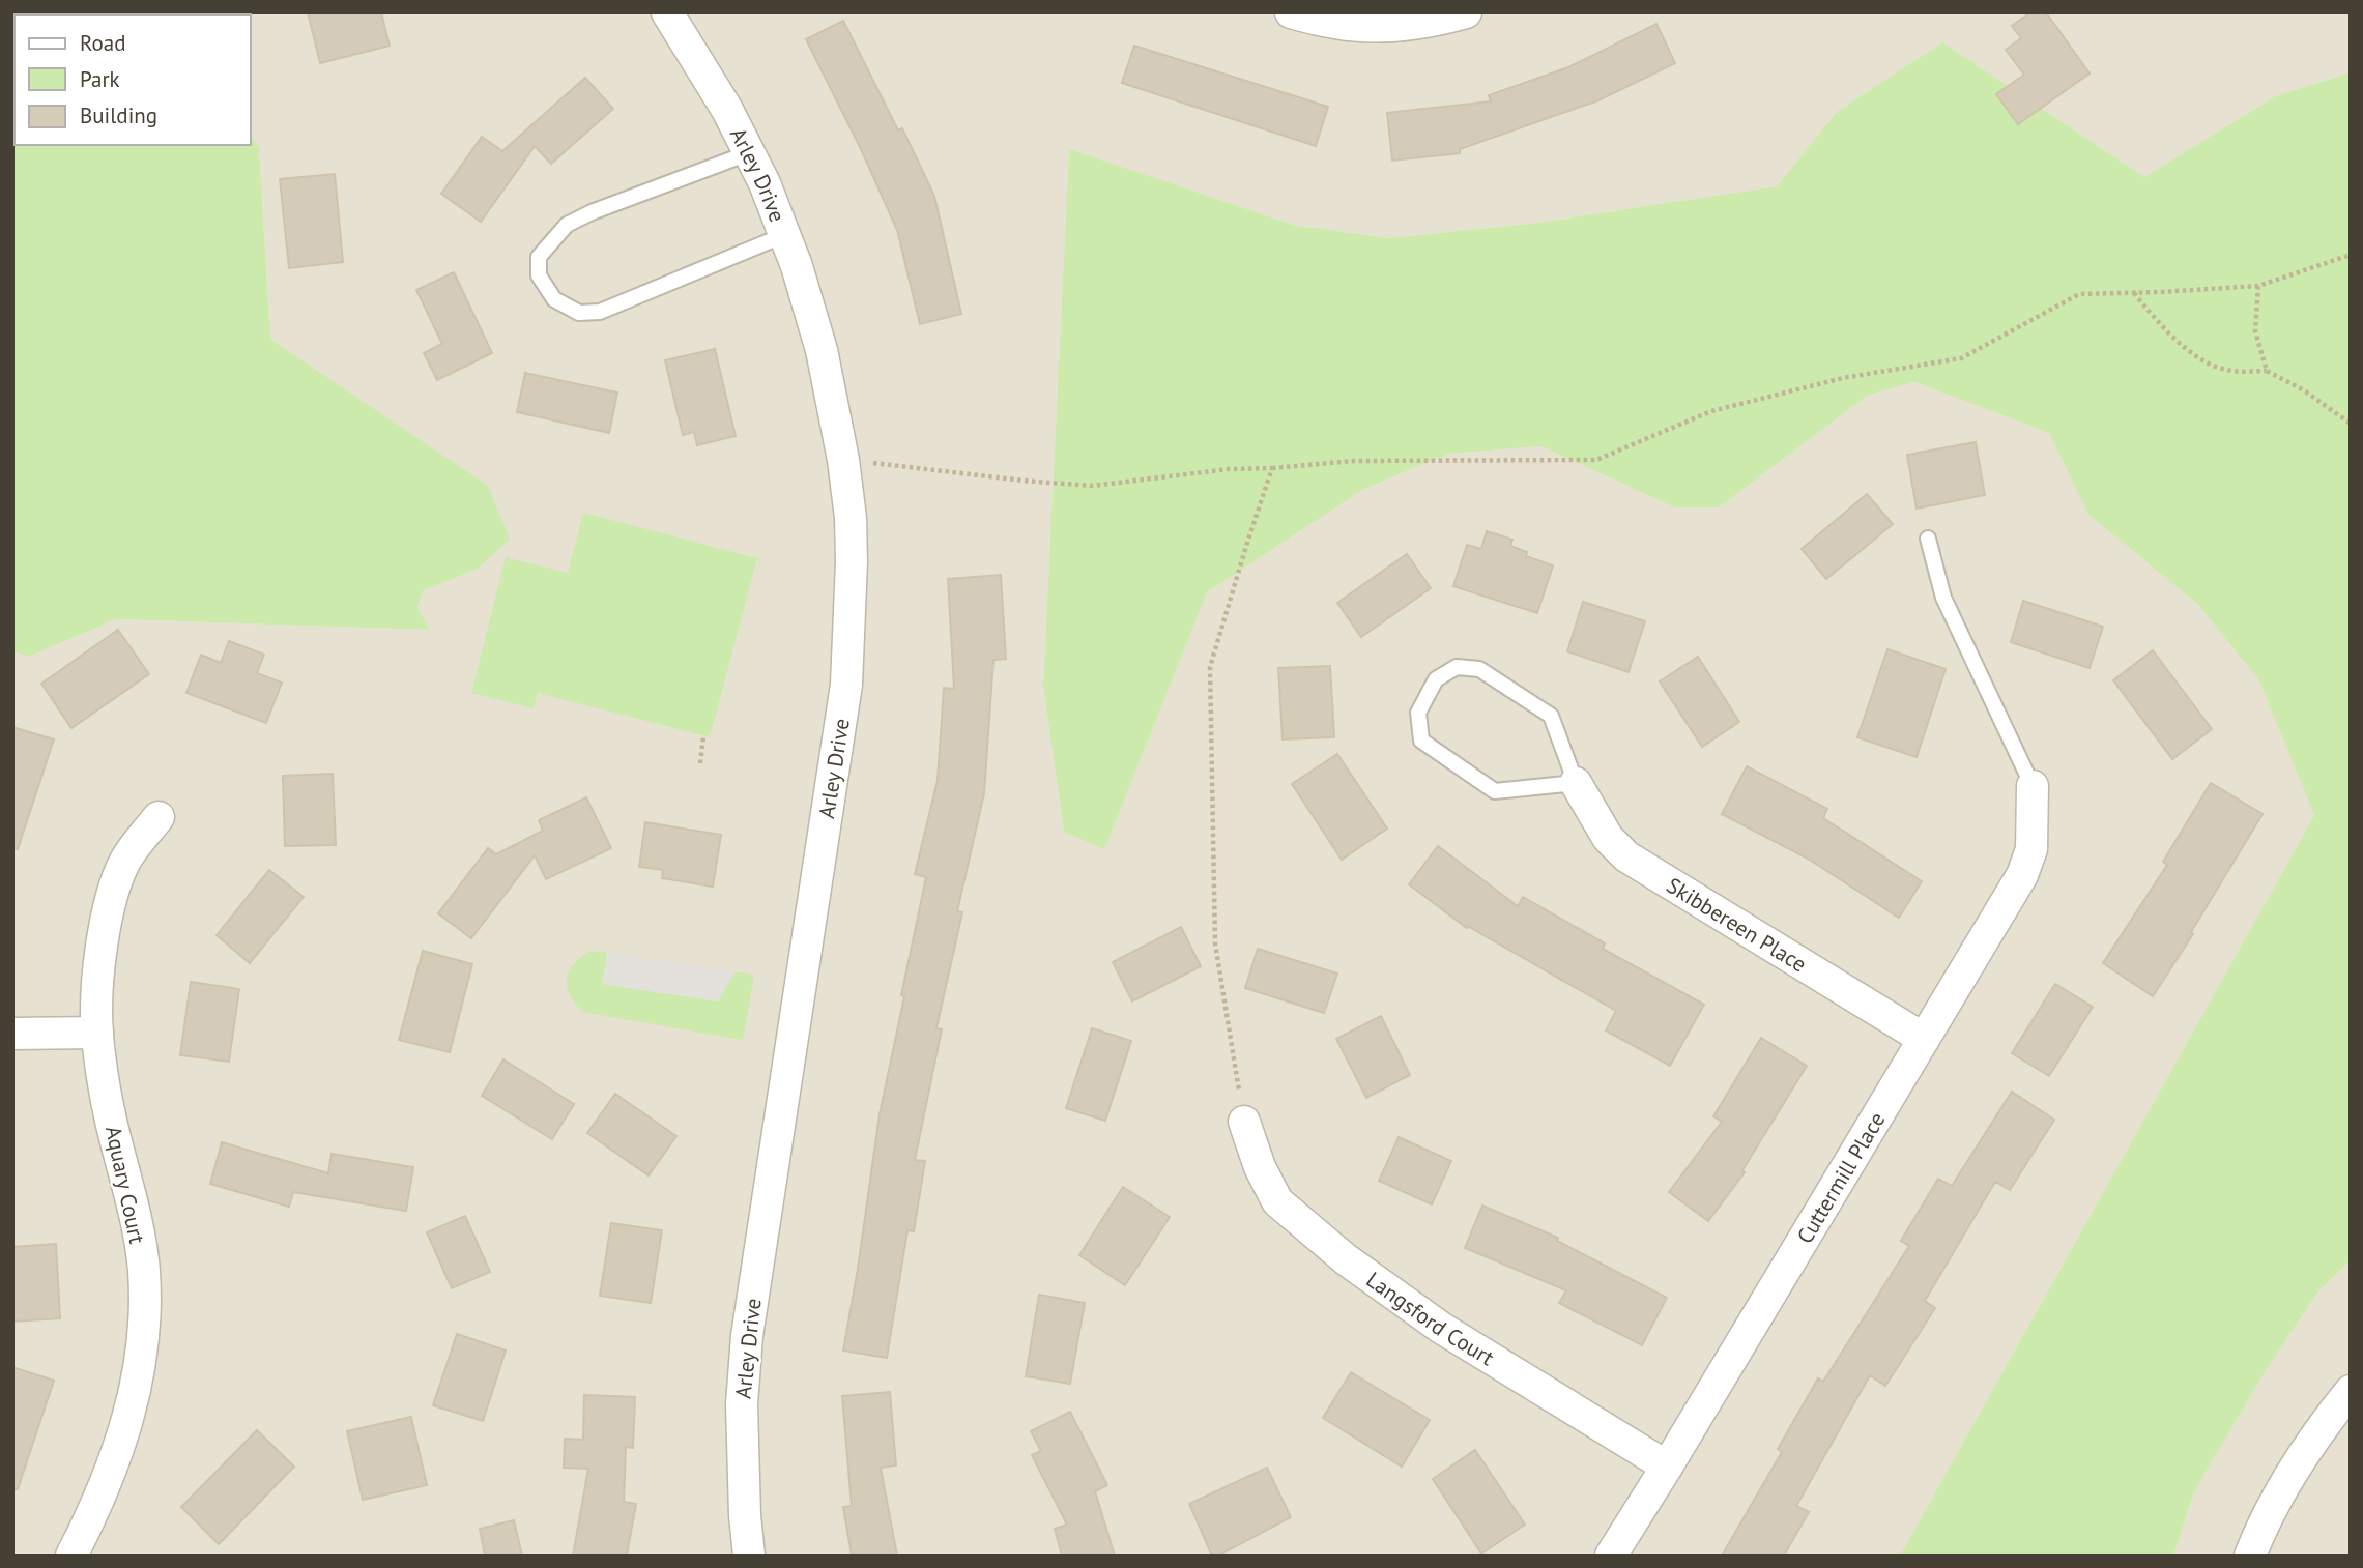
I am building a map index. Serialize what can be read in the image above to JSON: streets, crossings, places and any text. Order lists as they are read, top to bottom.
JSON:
{
  "streets": {
    "street": [
      "Arley Drive",
      "Skibbereen Place",
      "Cuttermill Place",
      "Aquary Court",
      "Langsford Court"
    ]
  },
  "crossings": [
    ["Skibbereen Place", "Cuttermill Place"],
    ["Cuttermill Place", "Langsford Court"]
  ],
  "legend": ["Road", "Park", "Building"]
}
